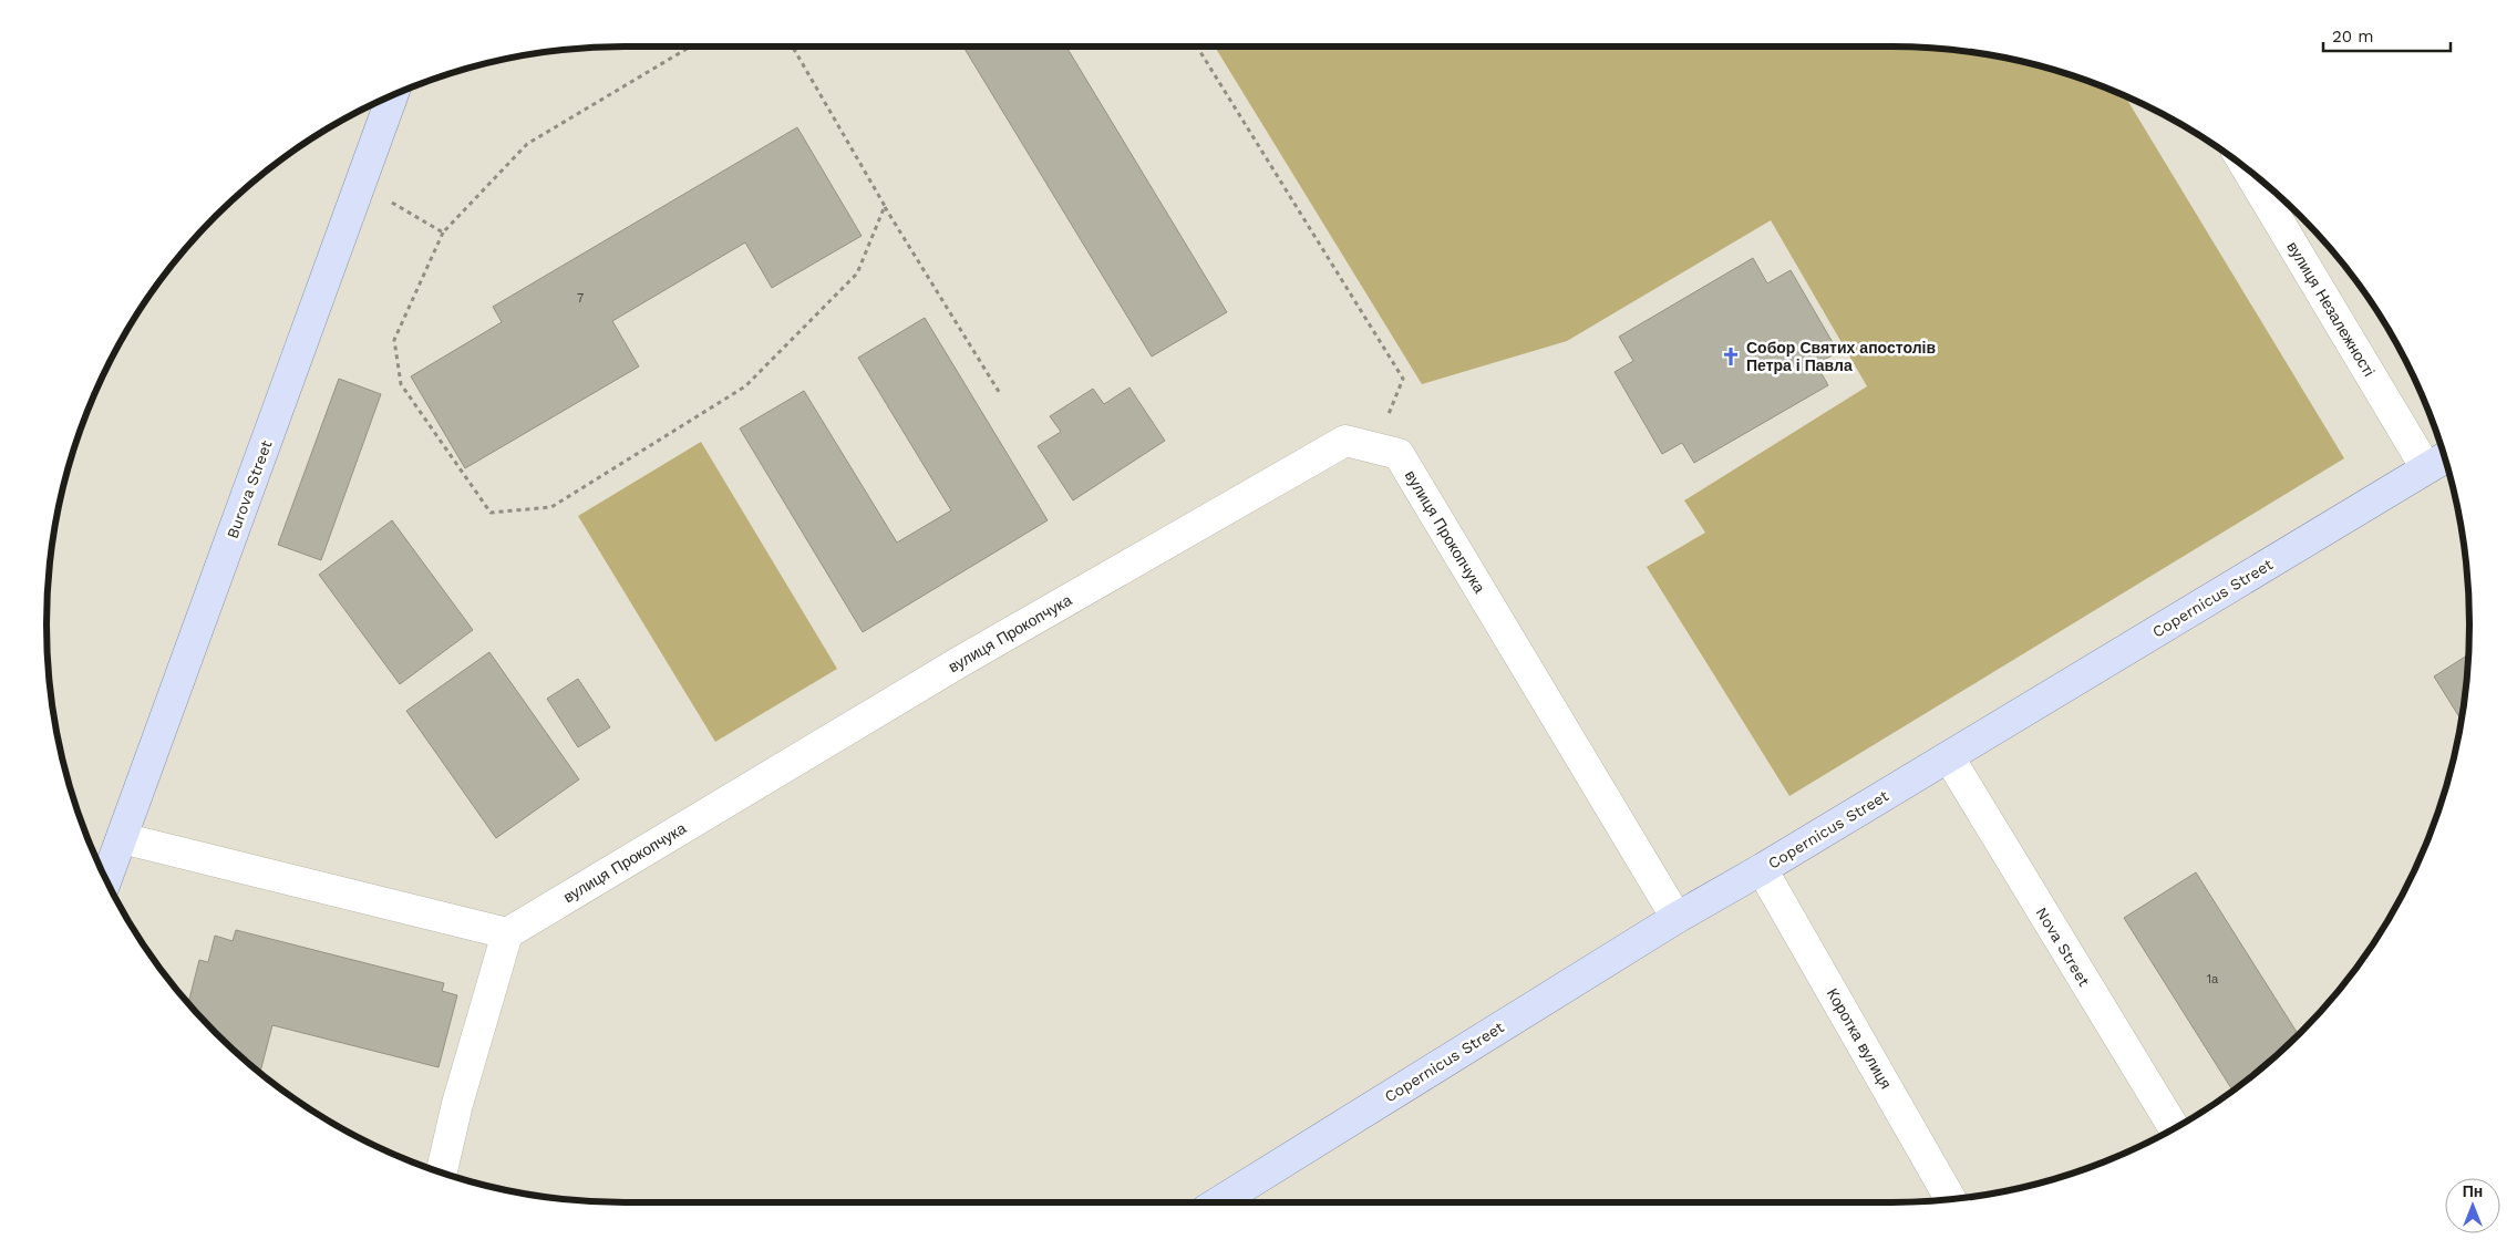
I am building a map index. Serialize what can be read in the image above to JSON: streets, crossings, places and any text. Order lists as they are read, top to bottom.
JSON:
{
  "streets": {
    "main road": ["Burova Street", "Copernicus Street"],
    "street": [
      "вулиця Незалежності",
      "вулиця Прокопчука",
      "Nova Street",
      "Коротка вулиця"
    ]
  },
  "crossings": [
    ["вулиця Незалежності", "Copernicus Street"],
    ["вулиця Прокопчука", "Copernicus Street"],
    ["Copernicus Street", "Nova Street"],
    ["Copernicus Street", "Коротка вулиця"]
  ],
  "places": {
    "church": ["Собор Святих апостолів Петра і Павла"]
  },
  "house_numbers": ["7", "1а"],
  "scale_bar": "20 m",
  "north": "top"
}
